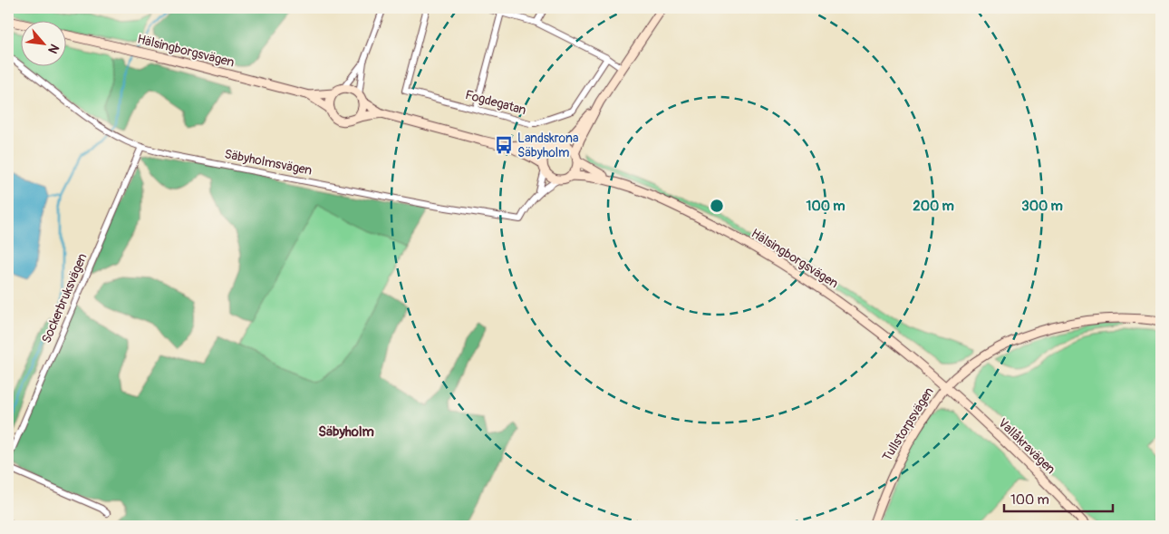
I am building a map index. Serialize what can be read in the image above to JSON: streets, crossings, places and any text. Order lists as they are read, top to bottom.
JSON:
{
  "streets": {
    "main road": ["Hälsingborgsvägen", "Tullstorpsvägen", "Vallåkravägen"],
    "street": ["Fogdegatan", "Säbyholmsvägen", "Sockerbruksvägen"]
  },
  "crossings": [
    ["Hälsingborgsvägen", "Säbyholmsvägen"],
    ["Hälsingborgsvägen", "Tullstorpsvägen"],
    ["Hälsingborgsvägen", "Vallåkravägen"],
    ["Säbyholmsvägen", "Sockerbruksvägen"],
    ["Tullstorpsvägen", "Vallåkravägen"]
  ],
  "districts": ["Säbyholm"],
  "places": {
    "bus stop": ["Landskrona Säbyholm"]
  },
  "scale_bar": "100 m",
  "north": "bottom right",
  "rings": ["100 m", "200 m", "300 m"]
}
